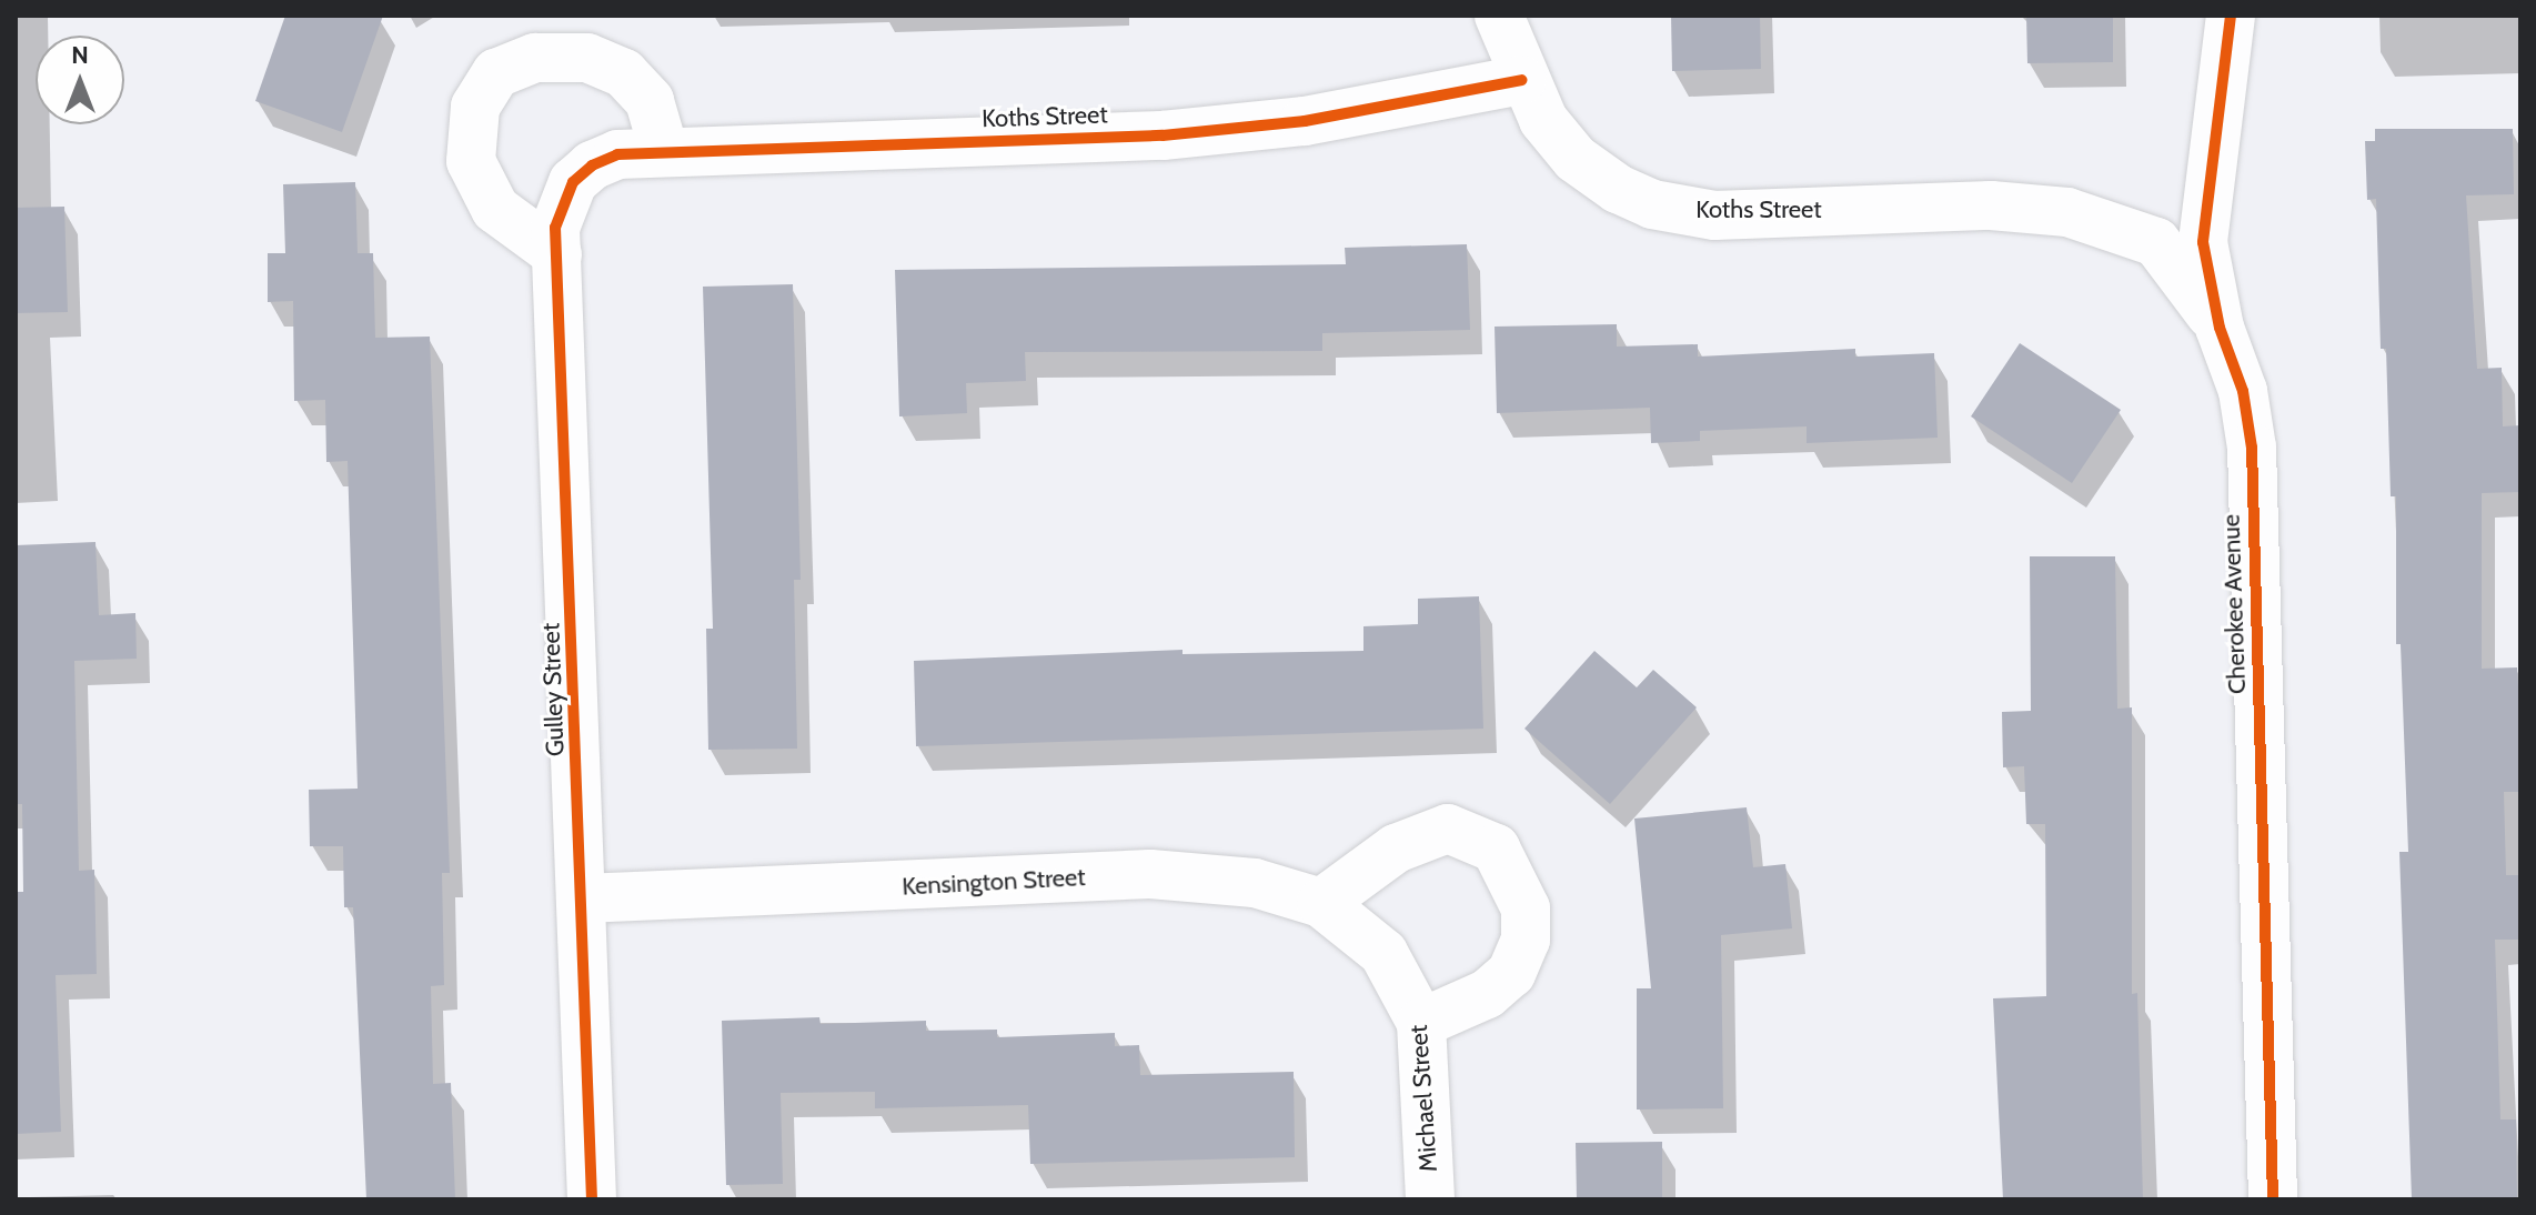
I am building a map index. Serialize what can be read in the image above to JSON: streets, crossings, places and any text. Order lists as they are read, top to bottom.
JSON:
{
  "streets": {
    "street": [
      "Koths Street",
      "Cherokee Avenue",
      "Gulley Street",
      "Kensington Street",
      "Michael Street"
    ]
  },
  "crossings": [
    ["Koths Street", "Cherokee Avenue"],
    ["Koths Street", "Gulley Street"],
    ["Gulley Street", "Kensington Street"],
    ["Kensington Street", "Michael Street"]
  ],
  "north": "top"
}
